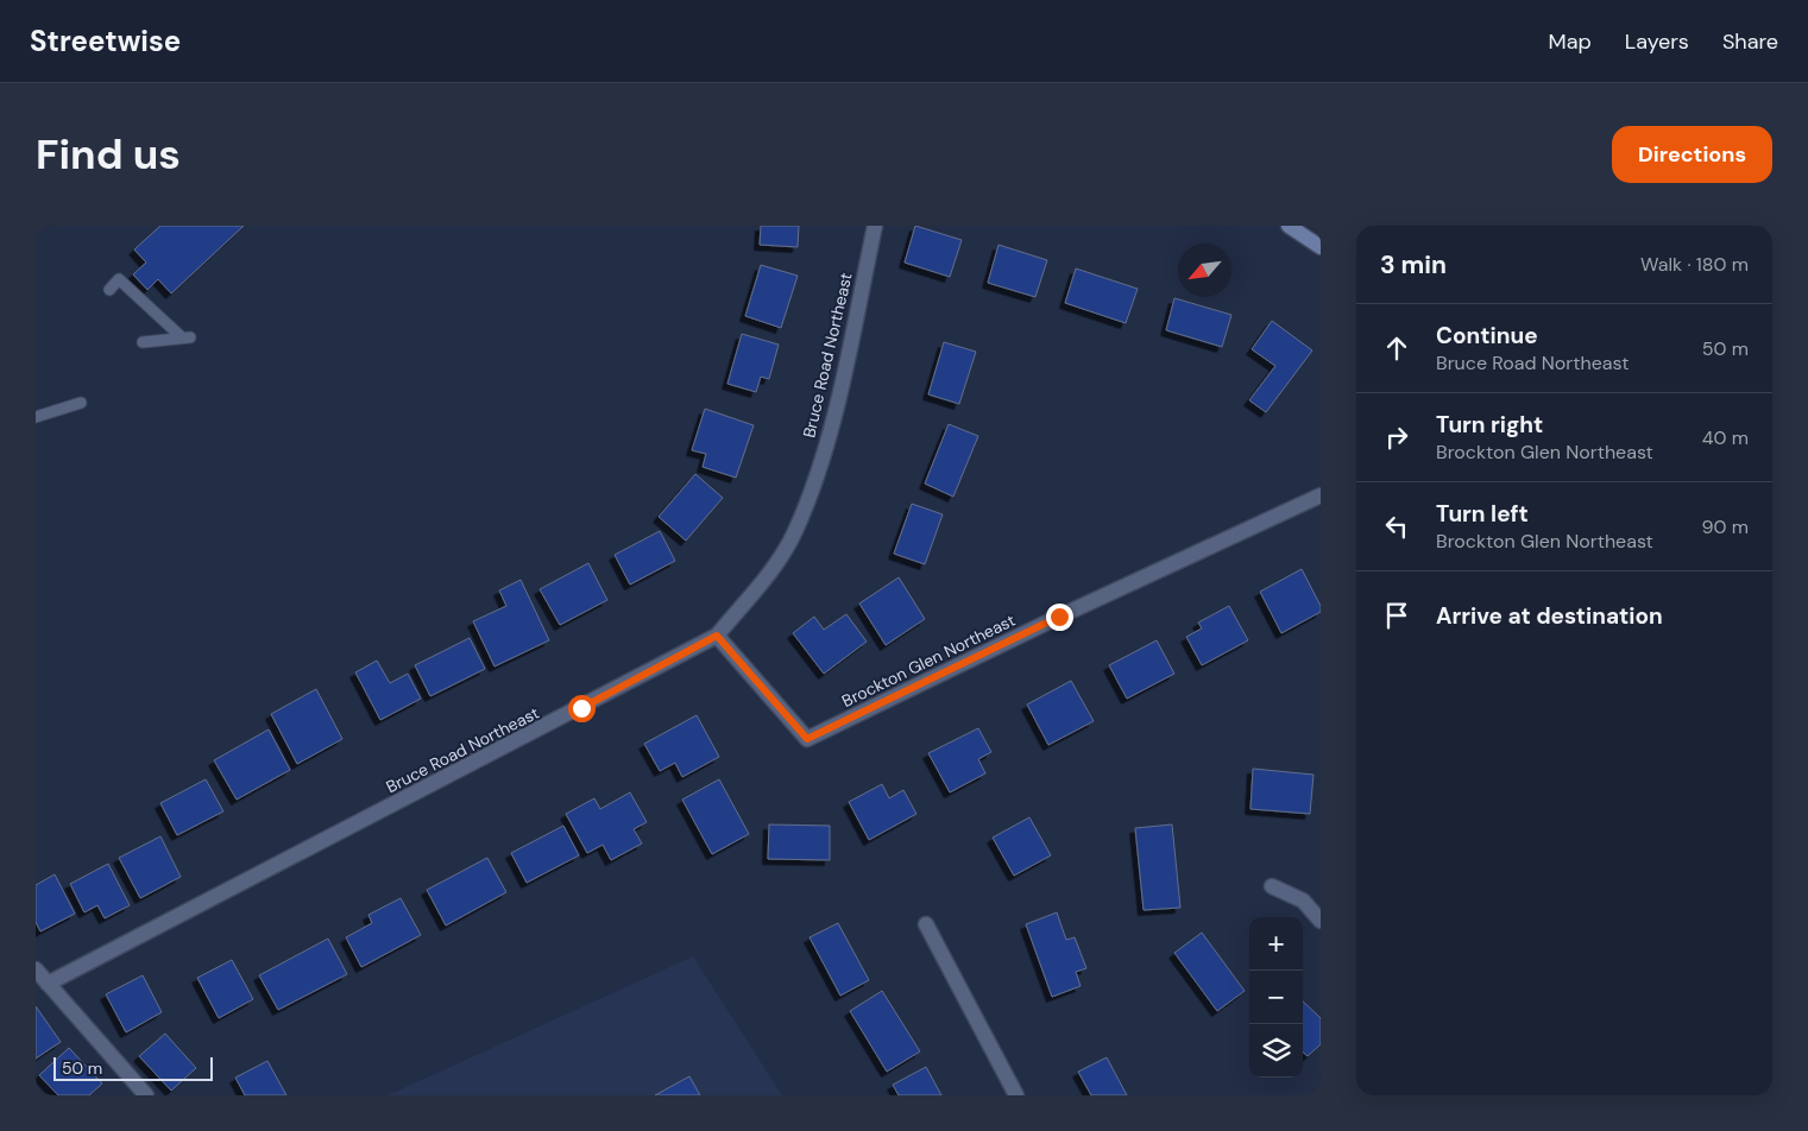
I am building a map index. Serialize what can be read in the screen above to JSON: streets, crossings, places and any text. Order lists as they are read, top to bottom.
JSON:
{
  "streets": {
    "street": ["Bruce Road Northeast", "Brockton Glen Northeast"]
  },
  "crossings": [
    ["Bruce Road Northeast", "Brockton Glen Northeast"]
  ],
  "scale_bar": "50 m",
  "north": "bottom left",
  "page": {
    "header": "Streetwise",
    "nav": ["Map", "Layers", "Share"],
    "buttons": "Directions",
    "title": "Find us",
    "heading": ["3 min", "Walk · 180 m"],
    "list": [
      ["Continue", "Bruce Road Northeast", "50 m"],
      ["Turn right", "Brockton Glen Northeast", "40 m"],
      ["Turn left", "Brockton Glen Northeast", "90 m"],
      "Arrive at destination"
    ],
    "map_buttons": ["+", "−"],
    "scale": "50 m"
  }
}
